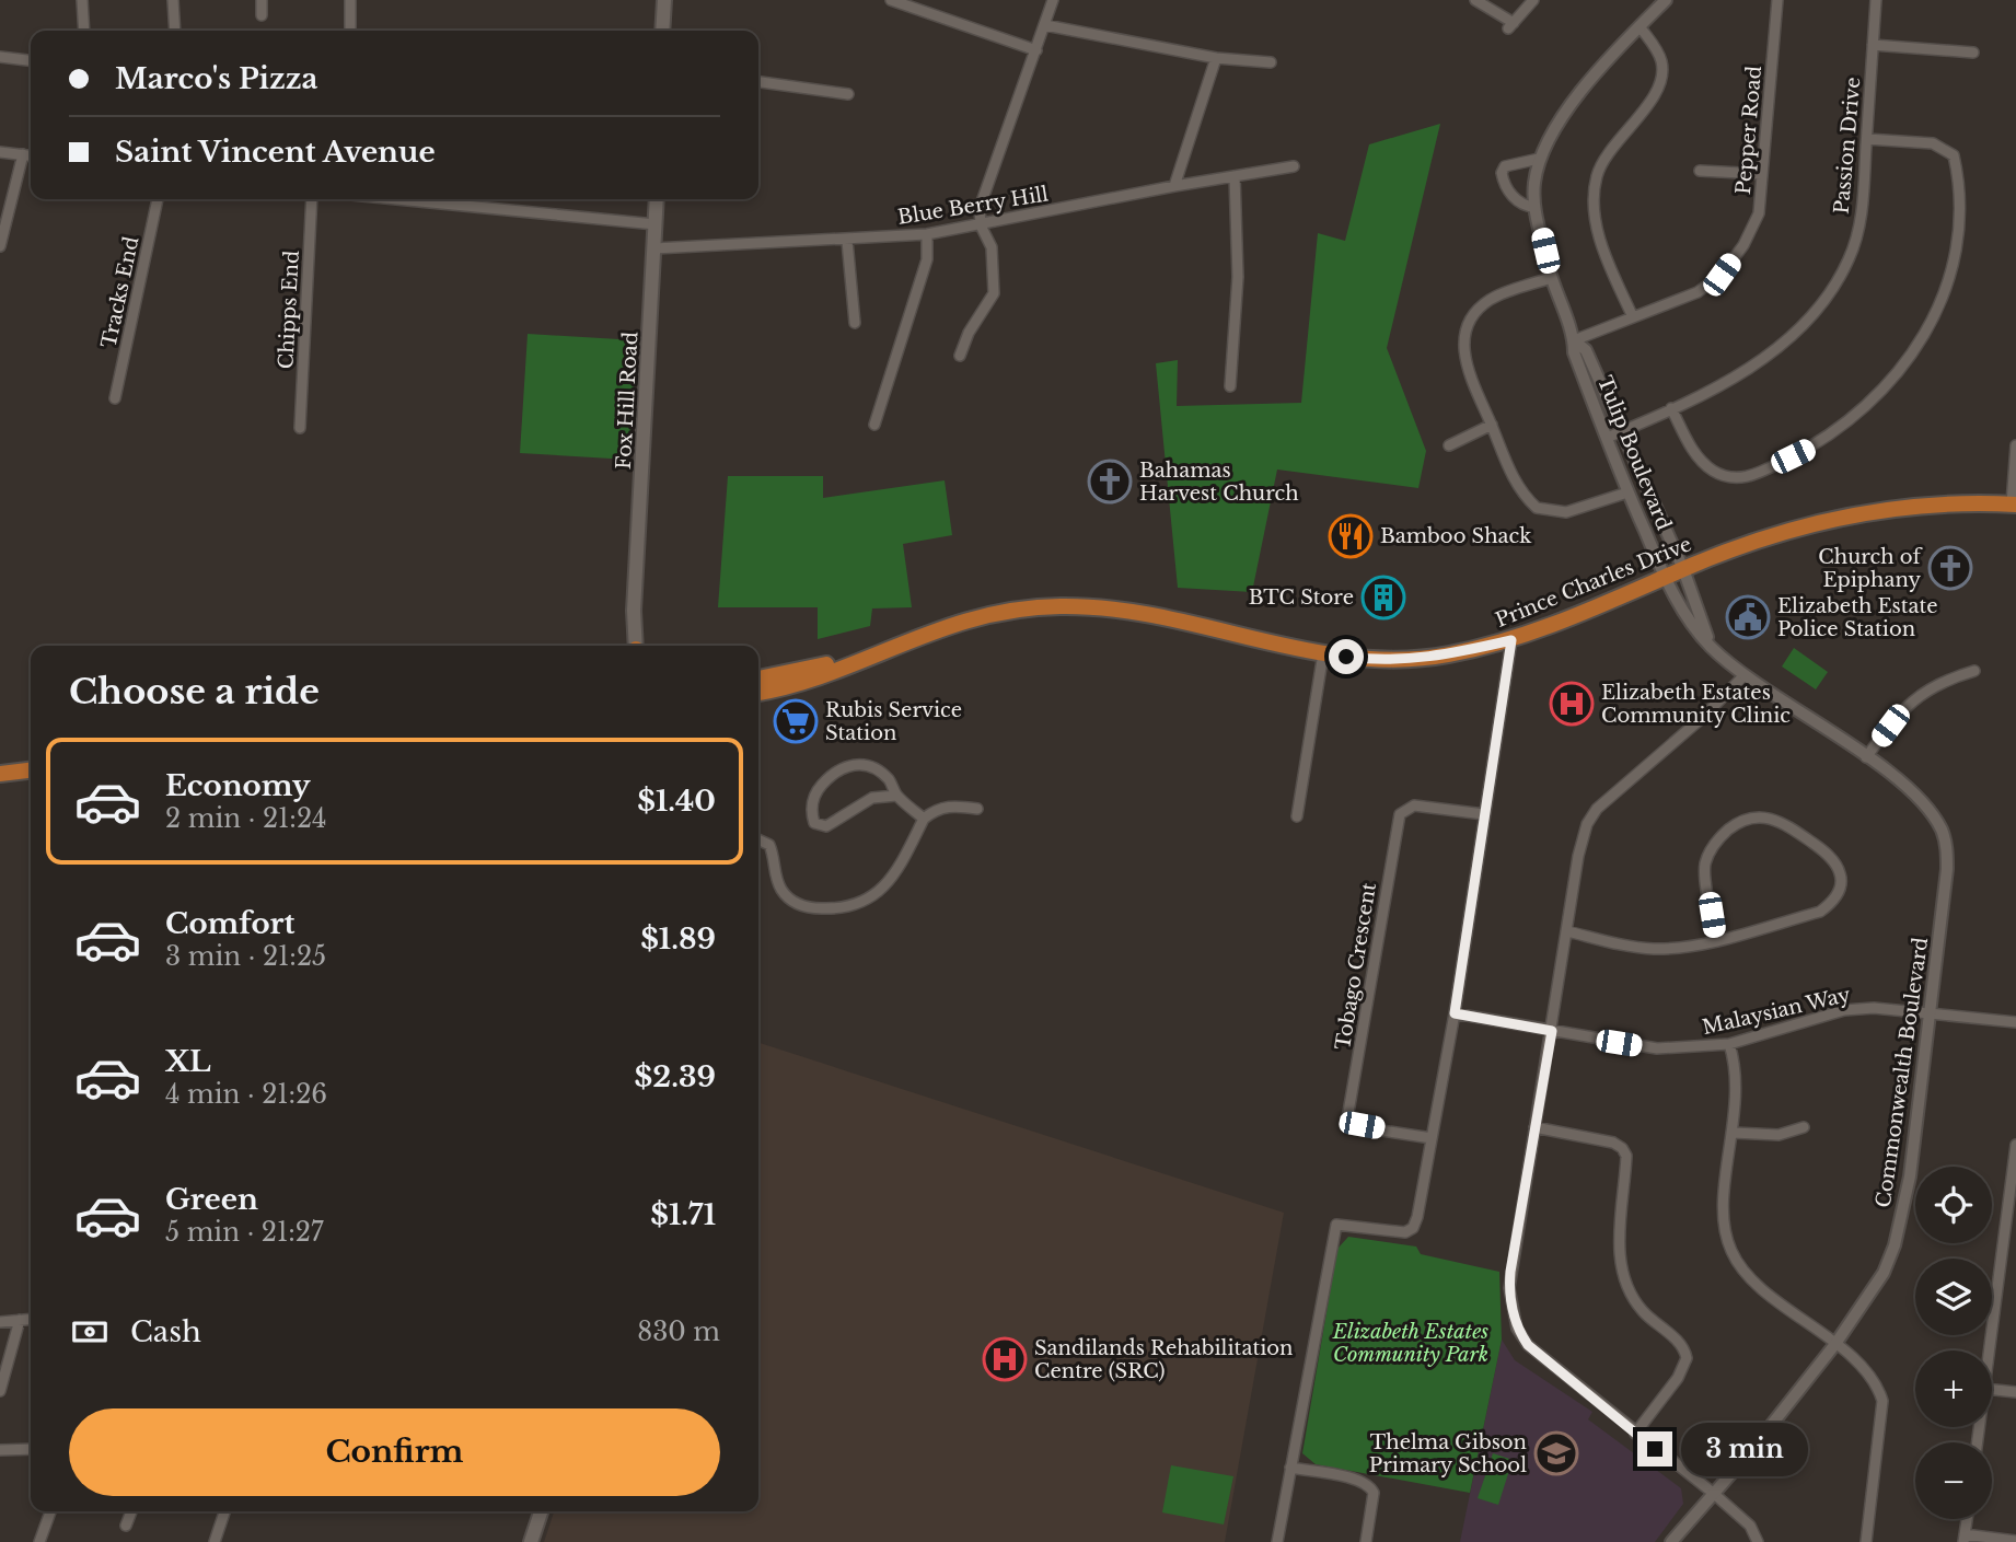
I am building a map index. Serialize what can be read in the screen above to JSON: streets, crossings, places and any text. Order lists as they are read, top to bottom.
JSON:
{
  "streets": {
    "highway": ["Prince Charles Drive"],
    "main road": ["Fox Hill Road"],
    "street": [
      "Pepper Road",
      "Passion Drive",
      "Blue Berry Hill",
      "Tracks End",
      "Chipps End",
      "Tulip Boulevard",
      "Tobago Crescent",
      "Malaysian Way",
      "Commonwealth Boulevard"
    ]
  },
  "crossings": [
    ["Pepper Road", "Tulip Boulevard"],
    ["Passion Drive", "Tulip Boulevard"],
    ["Blue Berry Hill", "Fox Hill Road"],
    ["Tulip Boulevard", "Prince Charles Drive"],
    ["Tulip Boulevard", "Commonwealth Boulevard"],
    ["Prince Charles Drive", "Commonwealth Boulevard"],
    ["Malaysian Way", "Commonwealth Boulevard"]
  ],
  "parks": ["Elizabeth Estates Community Park"],
  "places": {
    "church": ["Bahamas Harvest Church", "Church of Epiphany"],
    "restaurant": ["Bamboo Shack"],
    "building": ["BTC Store"],
    "public building": ["Elizabeth Estate Police Station"],
    "hospital": ["Elizabeth Estates Community Clinic", "Sandilands Rehabilitation Centre (SRC)"],
    "supermarket": ["Rubis Service Station"],
    "school or university": ["Thelma Gibson Primary School"]
  },
  "page": {
    "banner": ["Marco's Pizza", "Saint Vincent Avenue"],
    "heading": "Choose a ride",
    "list": [
      {
        "name": "Economy",
        "note": "2 min · 21:24",
        "value": "$1.40"
      },
      {
        "name": "Comfort",
        "note": "3 min · 21:25",
        "value": "$1.89"
      },
      {
        "name": "XL",
        "note": "4 min · 21:26",
        "value": "$2.39"
      },
      {
        "name": "Green",
        "note": "5 min · 21:27",
        "value": "$1.71"
      }
    ],
    "map_buttons": ["+", "−"],
    "pay": ["Cash", "830 m"],
    "buttons": "Confirm",
    "bubble": "3 min"
  }
}
